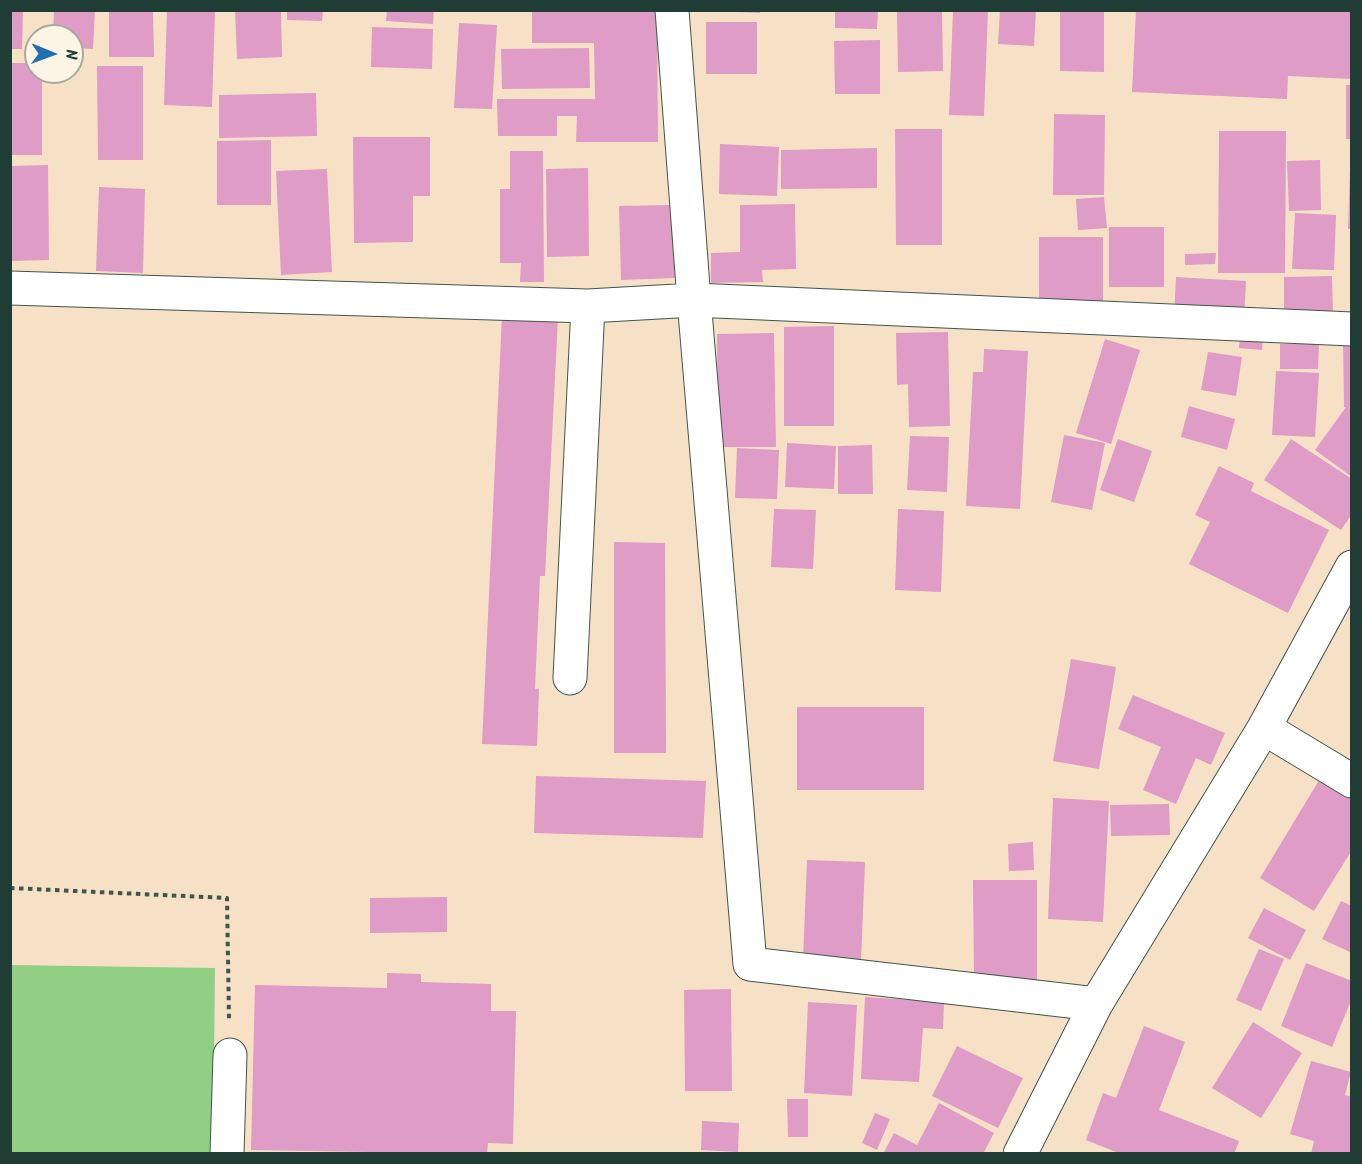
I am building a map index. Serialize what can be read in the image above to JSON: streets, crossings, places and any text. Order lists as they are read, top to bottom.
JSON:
{
  "north": "right"
}
